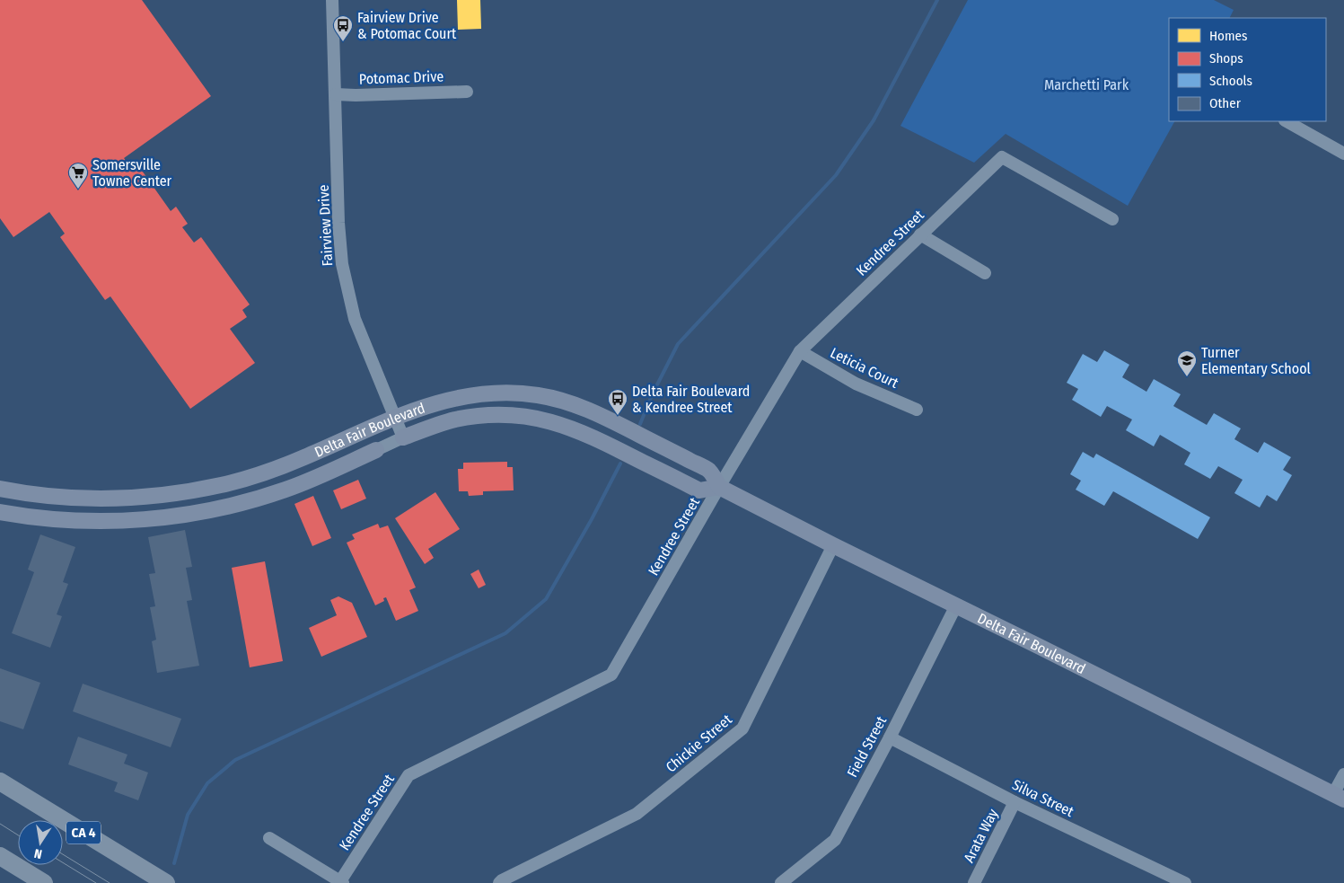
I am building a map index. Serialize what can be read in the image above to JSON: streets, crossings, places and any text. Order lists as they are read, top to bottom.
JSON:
{
  "streets": {
    "highway": ["CA 4"],
    "main road": ["Delta Fair Boulevard"],
    "street": [
      "Potomac Drive",
      "Fairview Drive",
      "Kendree Street",
      "Leticia Court",
      "Chickie Street",
      "Field Street",
      "Silva Street",
      "Arata Way"
    ]
  },
  "crossings": [
    ["Potomac Drive", "Fairview Drive"],
    ["Fairview Drive", "Delta Fair Boulevard"],
    ["Kendree Street", "Leticia Court"],
    ["Kendree Street", "Delta Fair Boulevard"],
    ["Delta Fair Boulevard", "Chickie Street"],
    ["Delta Fair Boulevard", "Field Street"],
    ["Field Street", "Silva Street"],
    ["Silva Street", "Arata Way"]
  ],
  "parks": ["Marchetti Park"],
  "places": {
    "bus stop": ["Fairview Drive & Potomac Court", "Delta Fair Boulevard & Kendree Street"],
    "supermarket": ["Somersville Towne Center"],
    "school or university": ["Turner Elementary School"]
  },
  "legend": [
    "Homes",
    "Shops",
    "Schools",
    "Other"
  ],
  "north": "bottom"
}
